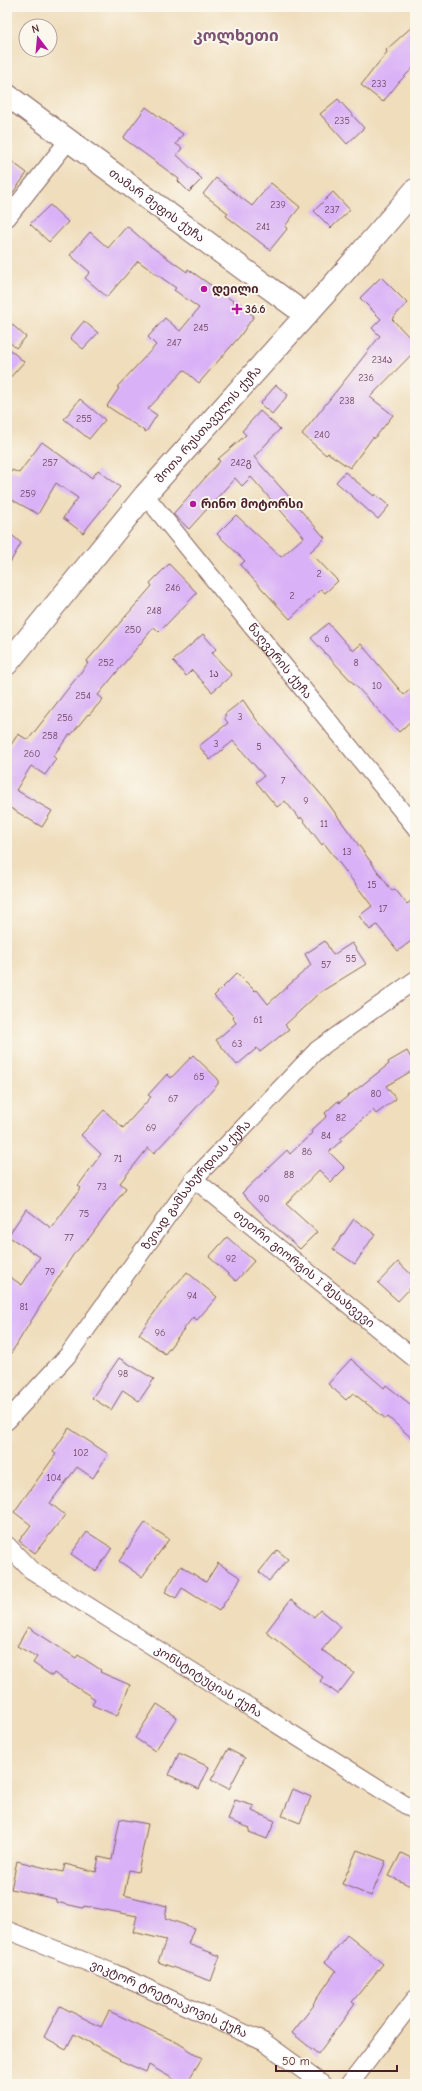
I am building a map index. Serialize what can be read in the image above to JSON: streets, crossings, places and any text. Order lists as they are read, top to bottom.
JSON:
{
  "streets": {
    "main road": ["თამარ მეფის ქუჩა", "შოთა რუსთაველის ქუჩა"],
    "street": [
      "წაღვერის ქუჩა",
      "ზვიად გამსახურდიას ქუჩა",
      "თეთრი გიორგის I შესახვევი",
      "კონსტიტუციას ქუჩა",
      "ვიკტორ ტრეტიაკოვის ქუჩა"
    ]
  },
  "crossings": [
    ["თამარ მეფის ქუჩა", "შოთა რუსთაველის ქუჩა"],
    ["შოთა რუსთაველის ქუჩა", "წაღვერის ქუჩა"],
    ["ზვიად გამსახურდიას ქუჩა", "თეთრი გიორგის I შესახვევი"]
  ],
  "districts": ["კოლხეთი"],
  "places": {
    "other": ["დეილი", "რინო მოტორსი"],
    "health": ["36.6"]
  },
  "house_numbers": [
    "233",
    "235",
    "239",
    "237",
    "241",
    "245",
    "247",
    "234ა",
    "236",
    "238",
    "255",
    "240",
    "257",
    "242გ",
    "259",
    "2",
    "246",
    "2",
    "248",
    "250",
    "6",
    "252",
    "8",
    "1ა",
    "10",
    "254",
    "3",
    "256",
    "258",
    "3",
    "5",
    "260",
    "7",
    "9",
    "11",
    "13",
    "15",
    "17",
    "55",
    "57",
    "61",
    "63",
    "65",
    "80",
    "67",
    "82",
    "69",
    "84",
    "86",
    "71",
    "88",
    "73",
    "90",
    "75",
    "77",
    "92",
    "79",
    "94",
    "81",
    "96",
    "98",
    "102",
    "104"
  ],
  "scale_bar": "50 m",
  "north": "top"
}
